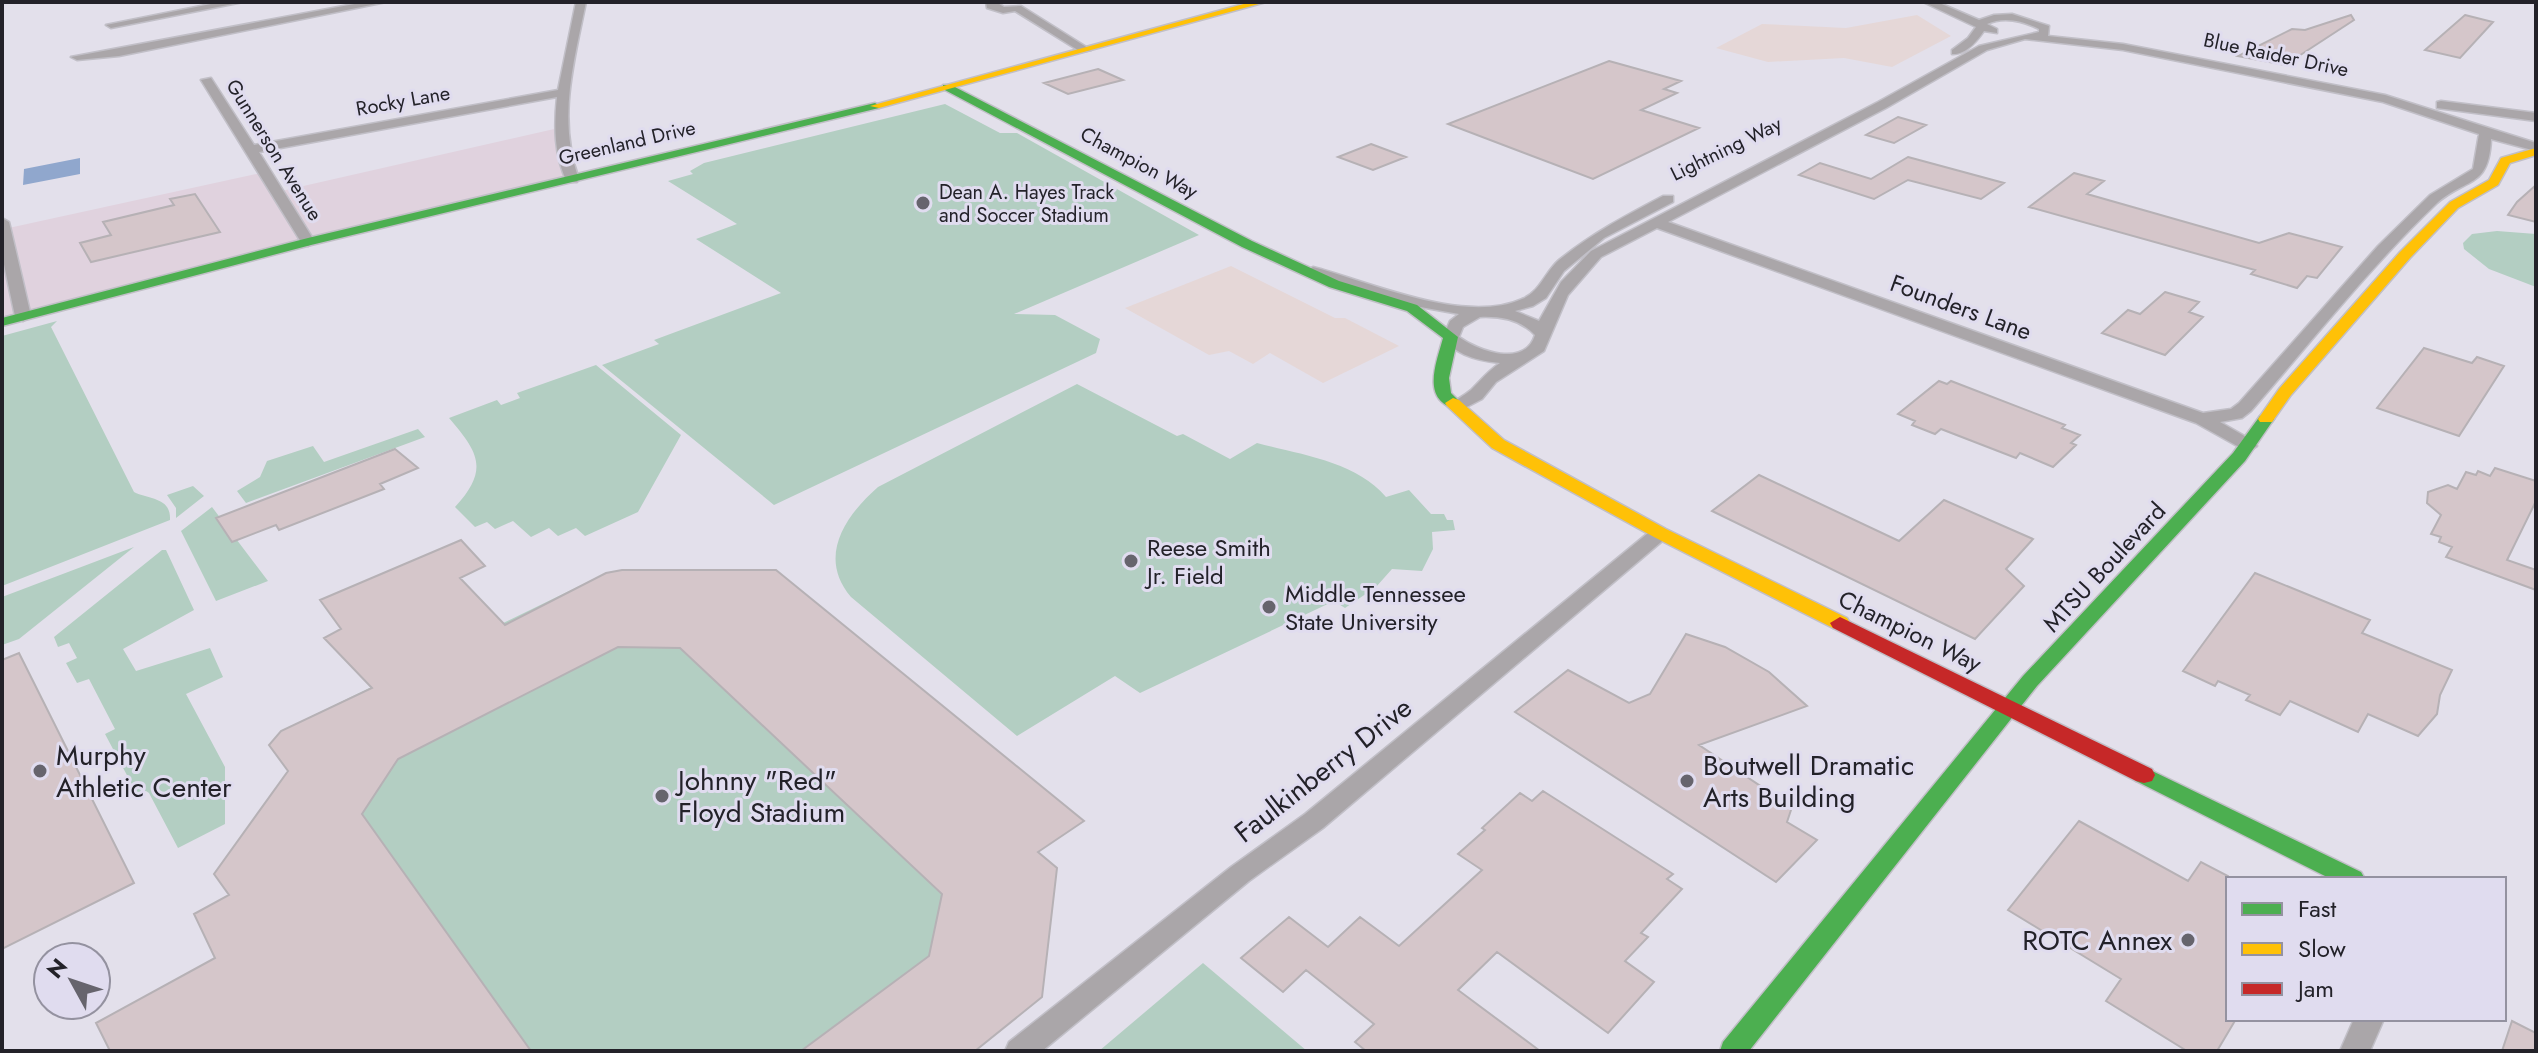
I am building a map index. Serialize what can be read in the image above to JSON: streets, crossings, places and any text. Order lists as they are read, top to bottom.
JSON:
{
  "streets": {
    "street": [
      "Blue Raider Drive",
      "Rocky Lane",
      "Greenland Drive",
      "Lightning Way",
      "Gunnerson Avenue",
      "Champion Way",
      "Founders Lane",
      "MTSU Boulevard",
      "Faulkinberry Drive"
    ]
  },
  "crossings": [
    ["Blue Raider Drive", "Lightning Way"],
    ["Blue Raider Drive", "MTSU Boulevard"],
    ["Rocky Lane", "Gunnerson Avenue"],
    ["Greenland Drive", "Gunnerson Avenue"],
    ["Greenland Drive", "Champion Way"],
    ["Lightning Way", "Champion Way"],
    ["Lightning Way", "Founders Lane"],
    ["Champion Way", "MTSU Boulevard"],
    ["Champion Way", "Faulkinberry Drive"],
    ["Founders Lane", "MTSU Boulevard"]
  ],
  "places": [
    "Dean A. Hayes Track and Soccer Stadium",
    "Reese Smith Jr. Field",
    "Middle Tennessee State University",
    "Murphy Athletic Center",
    "Boutwell Dramatic Arts Building",
    "Johnny \"Red\" Floyd Stadium",
    "ROTC Annex"
  ],
  "legend": ["Fast", "Slow", "Jam"],
  "north": "top left"
}
